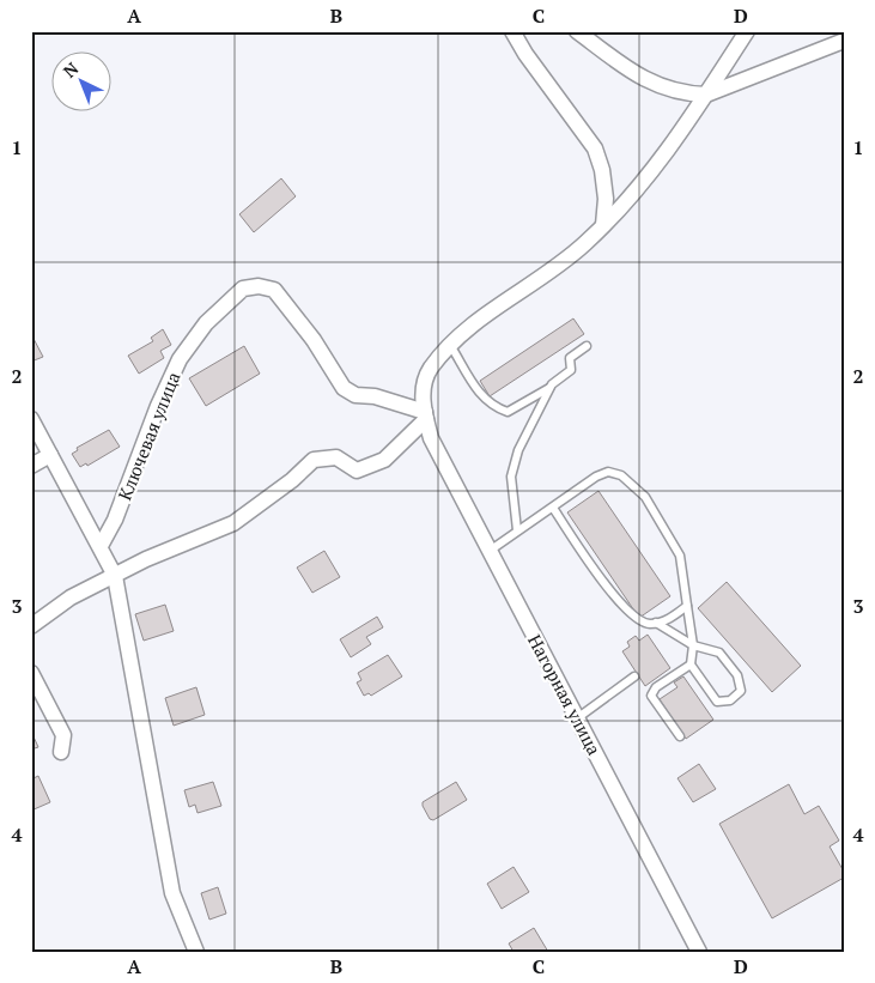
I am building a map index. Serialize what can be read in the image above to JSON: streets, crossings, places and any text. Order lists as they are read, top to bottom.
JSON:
{
  "streets": {
    "street": ["Ключевая улица", "Нагорная улица"]
  },
  "crossings": [
    ["Ключевая улица", "Нагорная улица"]
  ],
  "north": "top left",
  "grid": {
    "columns": [
      "A",
      "B",
      "C",
      "D"
    ],
    "rows": [
      "1",
      "2",
      "3",
      "4"
    ]
  }
}
